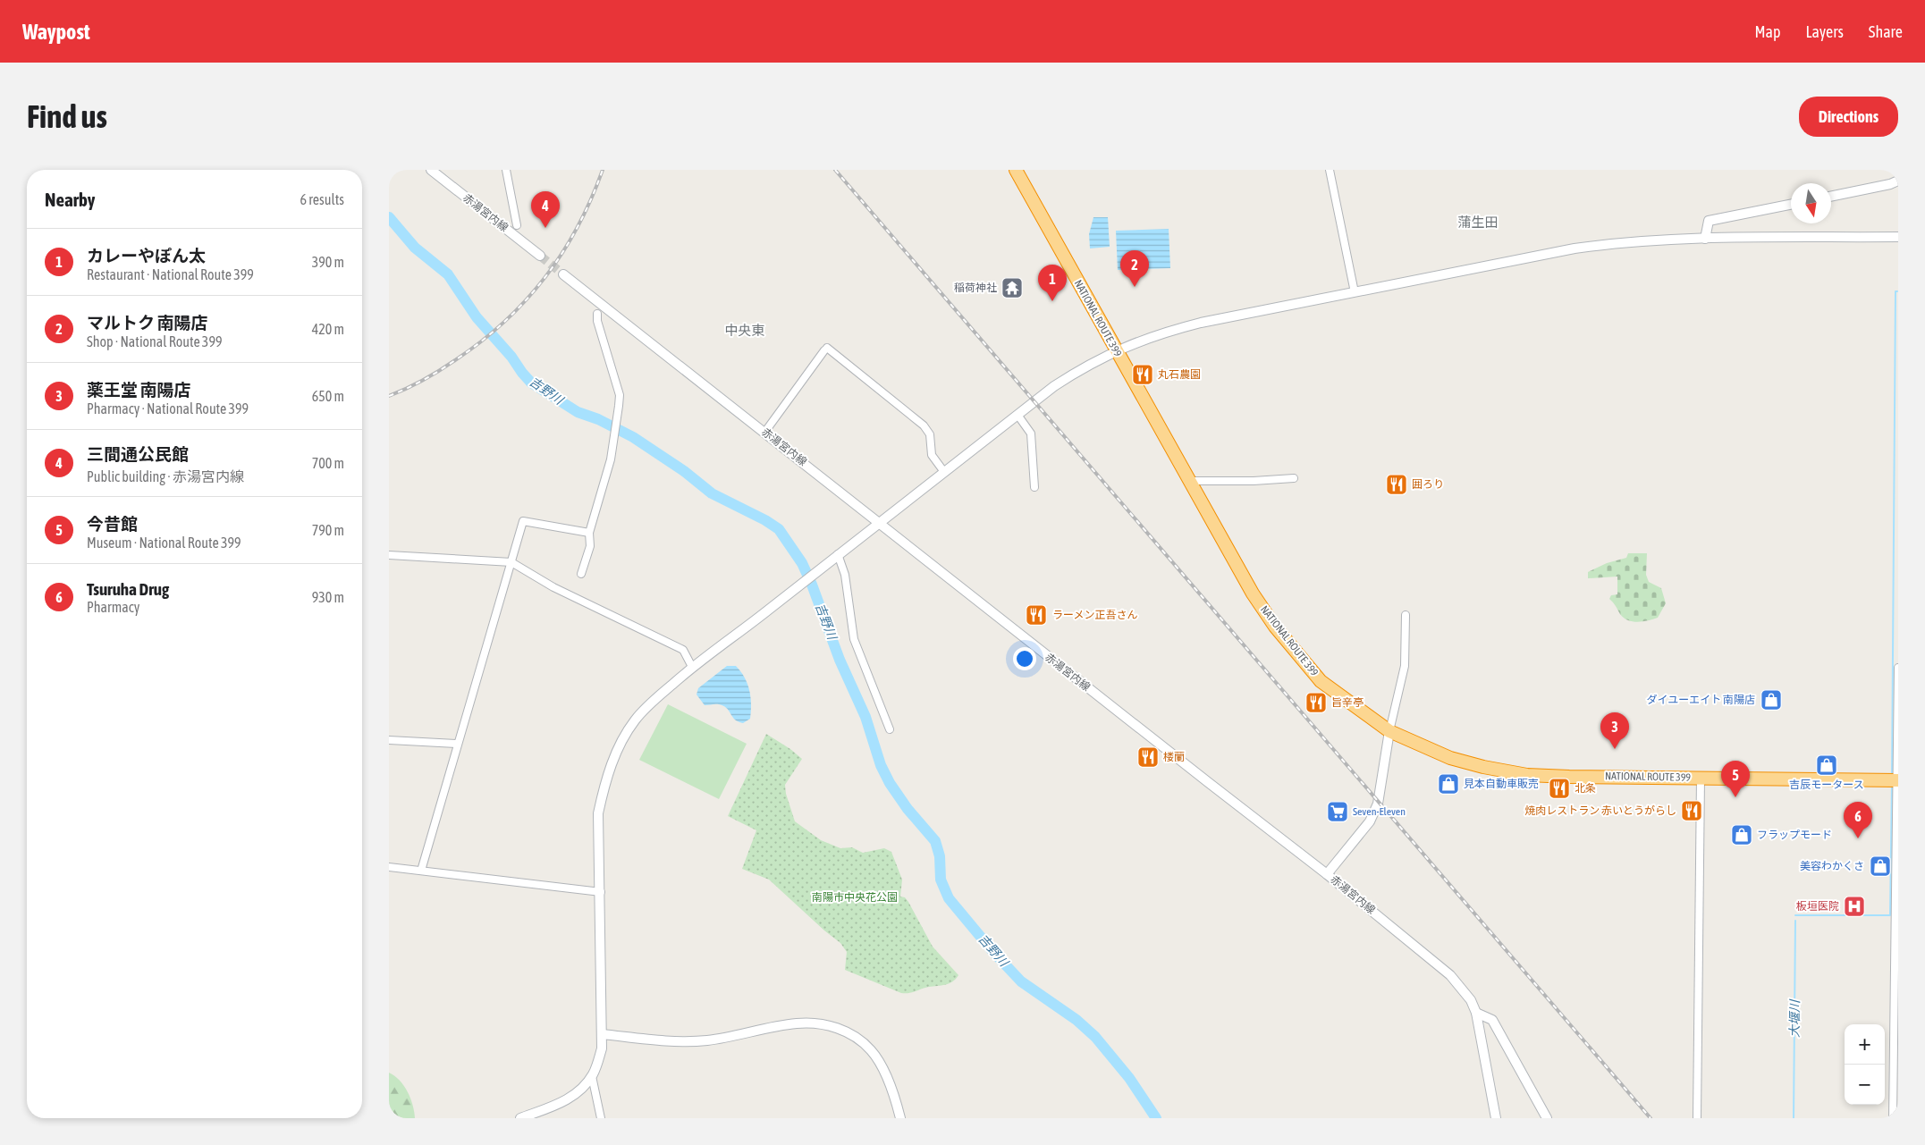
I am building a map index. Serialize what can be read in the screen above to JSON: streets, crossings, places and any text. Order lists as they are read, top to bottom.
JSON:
{
  "streets": {
    "highway": ["NATIONAL ROUTE 399"],
    "street": ["赤湯宮内線"]
  },
  "districts": ["蒲生田", "中央東"],
  "water": ["吉野川", "大堰川"],
  "parks": ["南陽市中央花公園"],
  "places": {
    "temple": ["稲荷神社"],
    "restaurant": [
      "丸石農園",
      "囲ろり",
      "ラーメン正吾さん",
      "旨辛亭",
      "楼蘭",
      "北条",
      "焼肉レストラン 赤いとうがらし"
    ],
    "shop": [
      "ダイユーエイト 南陽店",
      "吉辰モータース",
      "見本自動車販売",
      "フラップモード",
      "美容わかくさ"
    ],
    "supermarket": ["Seven-Eleven"],
    "hospital": ["板垣医院"]
  },
  "north": "bottom",
  "page": {
    "header": "Waypost",
    "nav": ["Map", "Layers", "Share"],
    "buttons": "Directions",
    "title": "Find us",
    "heading": ["Nearby", "6 results"],
    "pins": [
      "4",
      "2",
      "1",
      "3",
      "5",
      "6"
    ],
    "list": [
      {
        "mark": "1",
        "name": "カレーやぽん太",
        "note": "Restaurant · National Route 399",
        "value": "390 m"
      },
      {
        "mark": "2",
        "name": "マルトク 南陽店",
        "note": "Shop · National Route 399",
        "value": "420 m"
      },
      {
        "mark": "3",
        "name": "薬王堂 南陽店",
        "note": "Pharmacy · National Route 399",
        "value": "650 m"
      },
      {
        "mark": "4",
        "name": "三間通公民館",
        "note": "Public building · 赤湯宮内線",
        "value": "700 m"
      },
      {
        "mark": "5",
        "name": "今昔館",
        "note": "Museum · National Route 399",
        "value": "790 m"
      },
      {
        "mark": "6",
        "name": "Tsuruha Drug",
        "note": "Pharmacy",
        "value": "930 m"
      }
    ],
    "map_buttons": ["+", "−"]
  }
}
